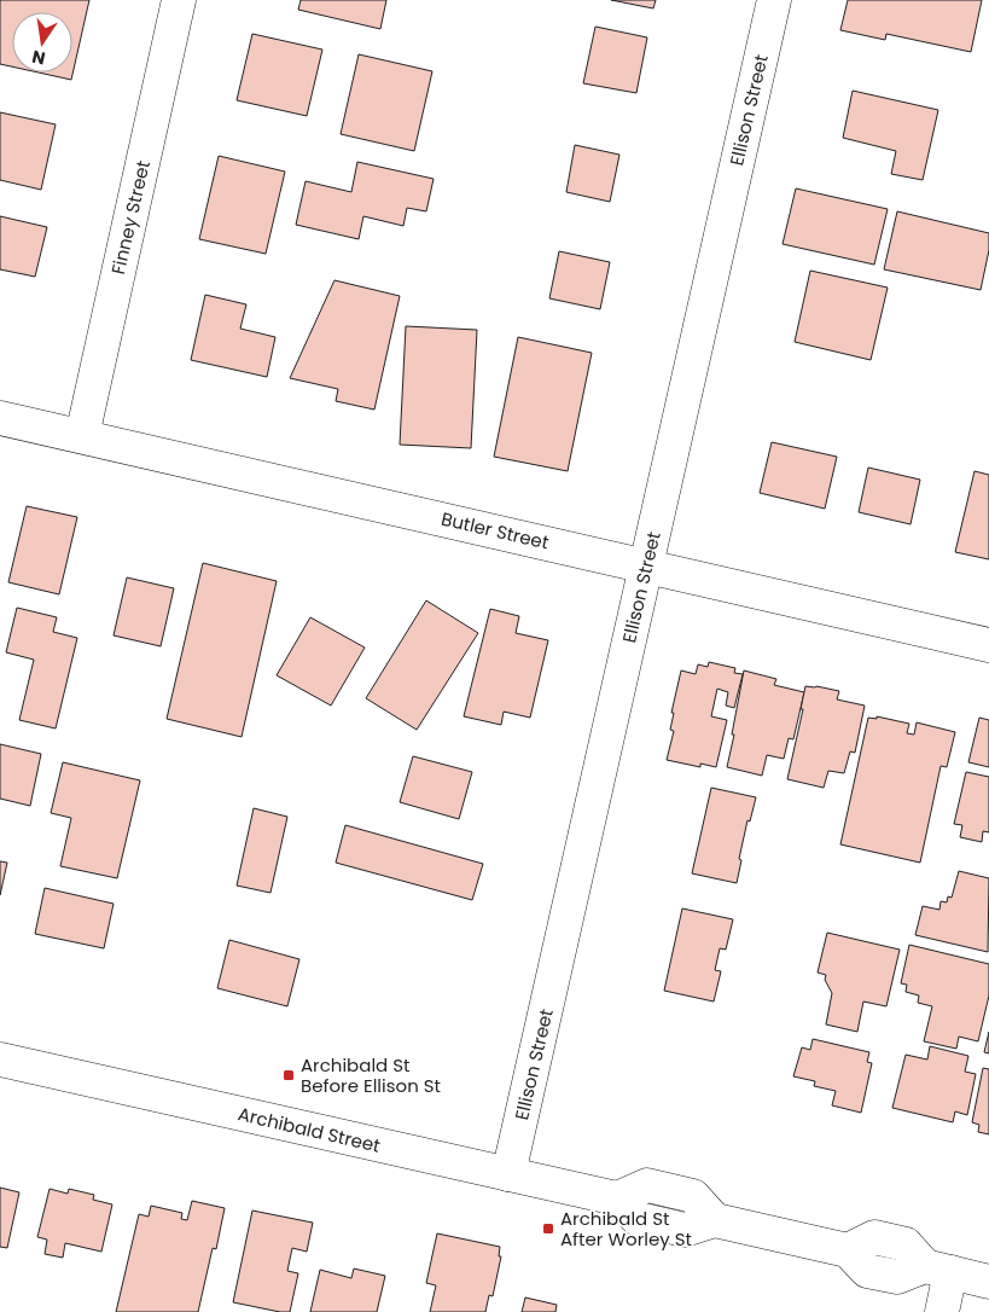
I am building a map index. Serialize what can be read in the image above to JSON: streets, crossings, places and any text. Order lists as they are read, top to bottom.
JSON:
{
  "streets": {
    "street": [
      "Ellison Street",
      "Finney Street",
      "Butler Street",
      "Archibald Street"
    ]
  },
  "crossings": [
    ["Ellison Street", "Butler Street"],
    ["Ellison Street", "Archibald Street"],
    ["Finney Street", "Butler Street"]
  ],
  "places": {
    "transit": ["Archibald St Before Ellison St", "Archibald St After Worley St"]
  },
  "north": "bottom"
}
